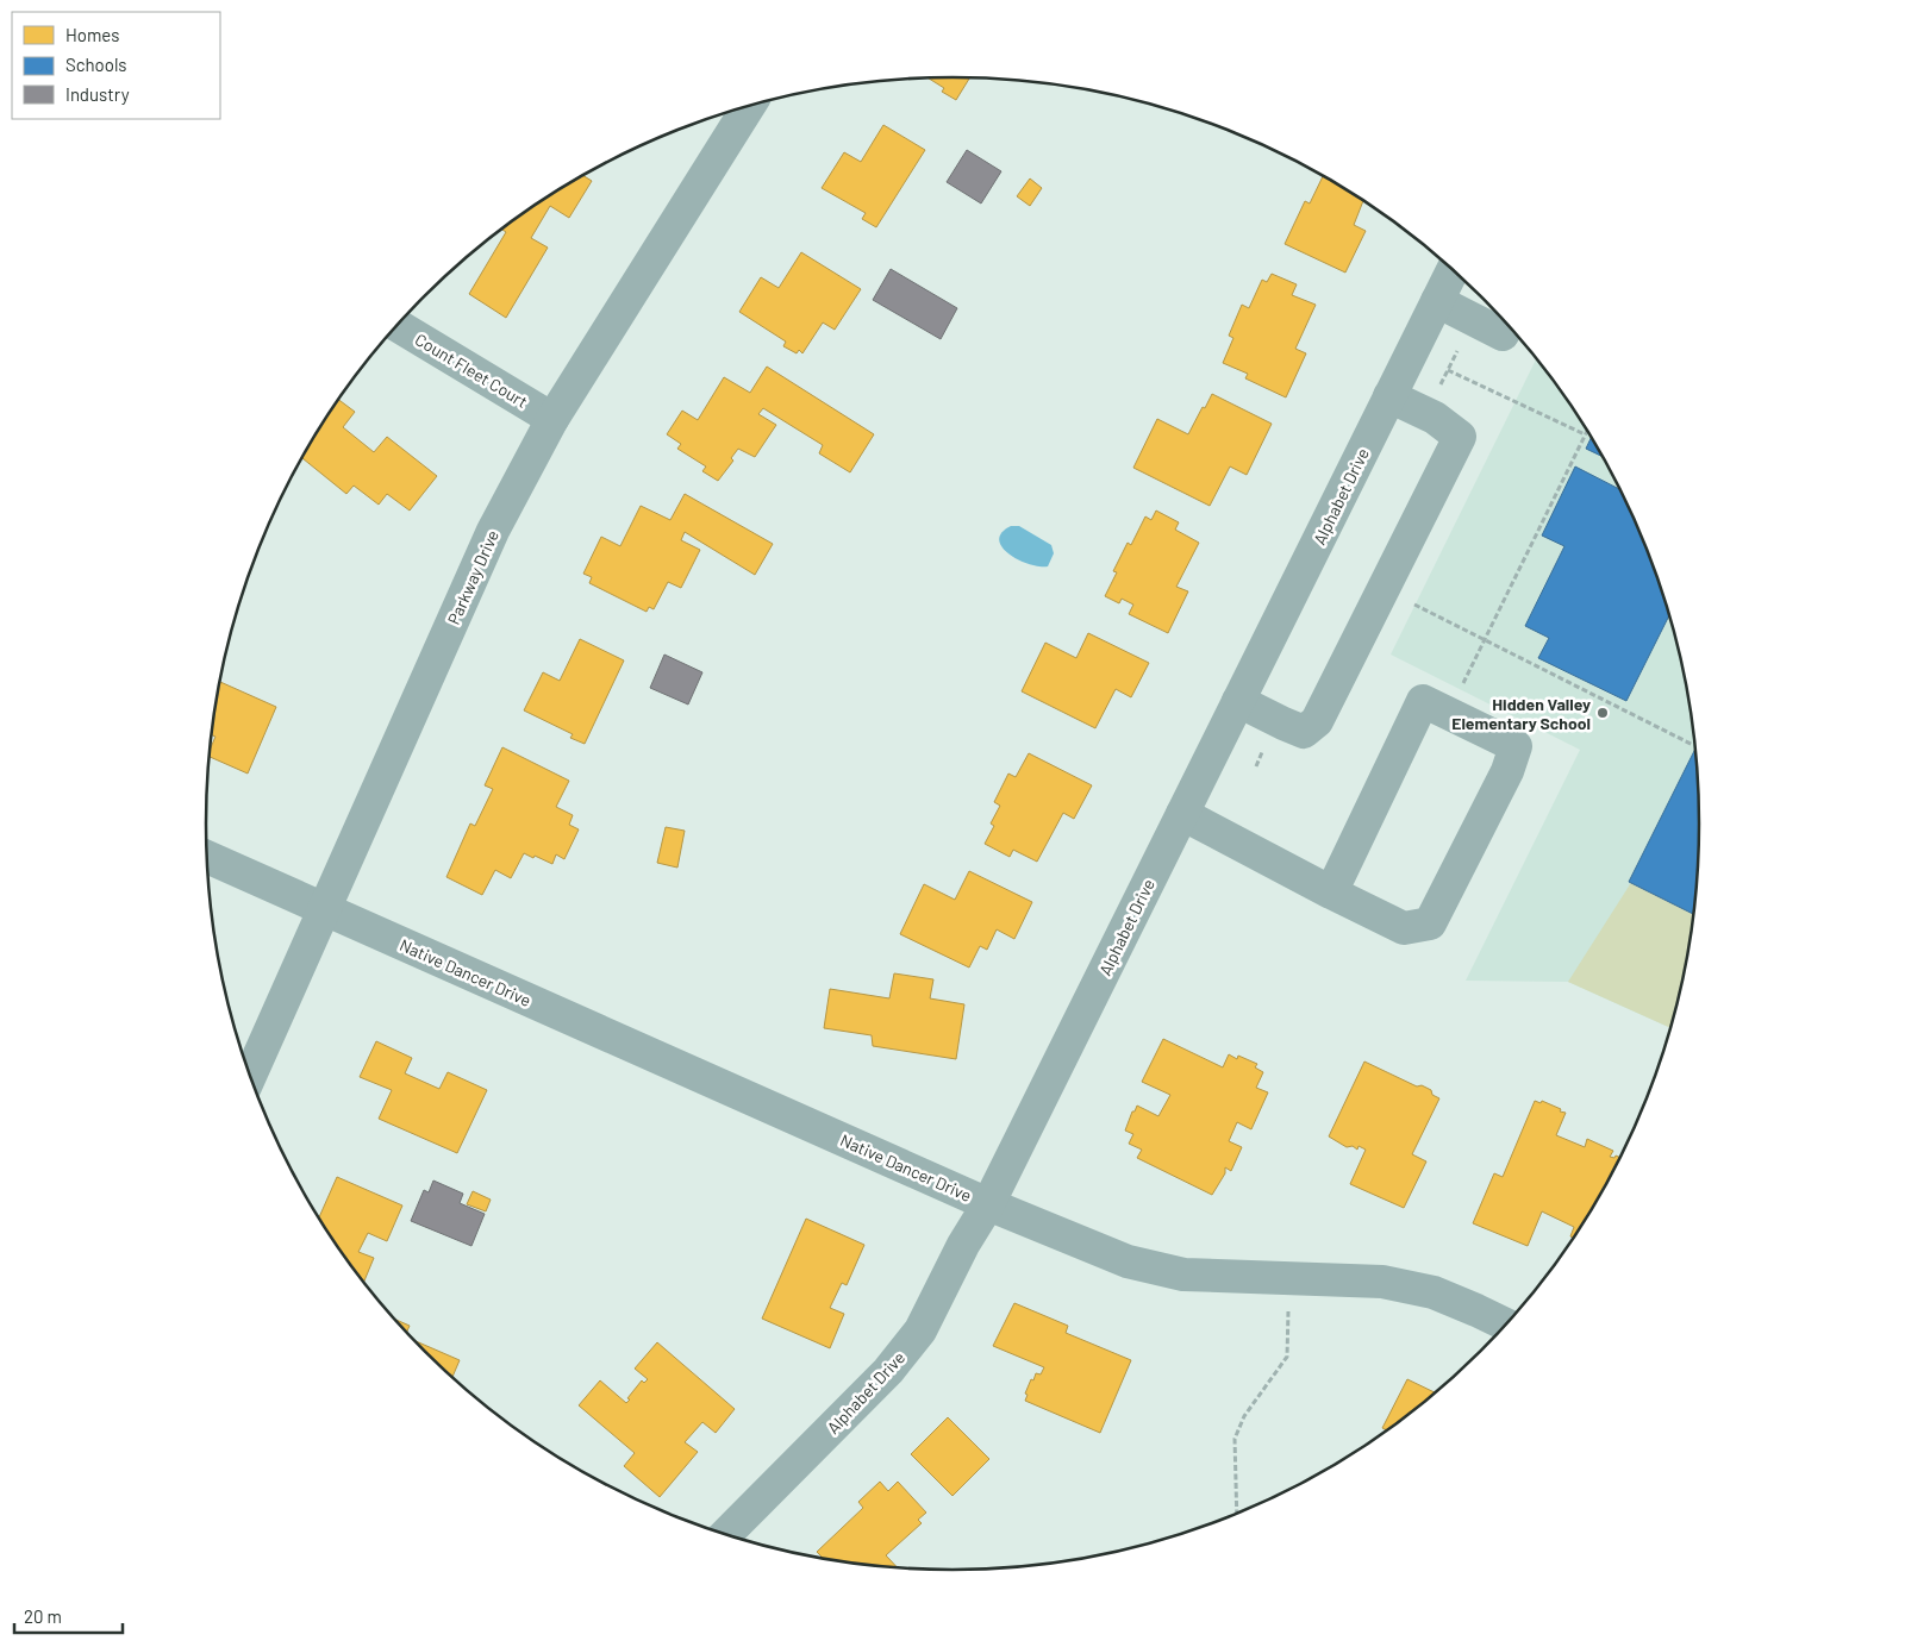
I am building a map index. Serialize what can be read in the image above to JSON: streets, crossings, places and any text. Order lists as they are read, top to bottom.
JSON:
{
  "streets": {
    "street": [
      "Count Fleet Court",
      "Alphabet Drive",
      "Parkway Drive",
      "Native Dancer Drive"
    ]
  },
  "crossings": [
    ["Count Fleet Court", "Parkway Drive"],
    ["Alphabet Drive", "Native Dancer Drive"],
    ["Parkway Drive", "Native Dancer Drive"]
  ],
  "places": ["Hidden Valley Elementary School"],
  "legend": ["Homes", "Schools", "Industry"],
  "scale_bar": "20 m"
}
